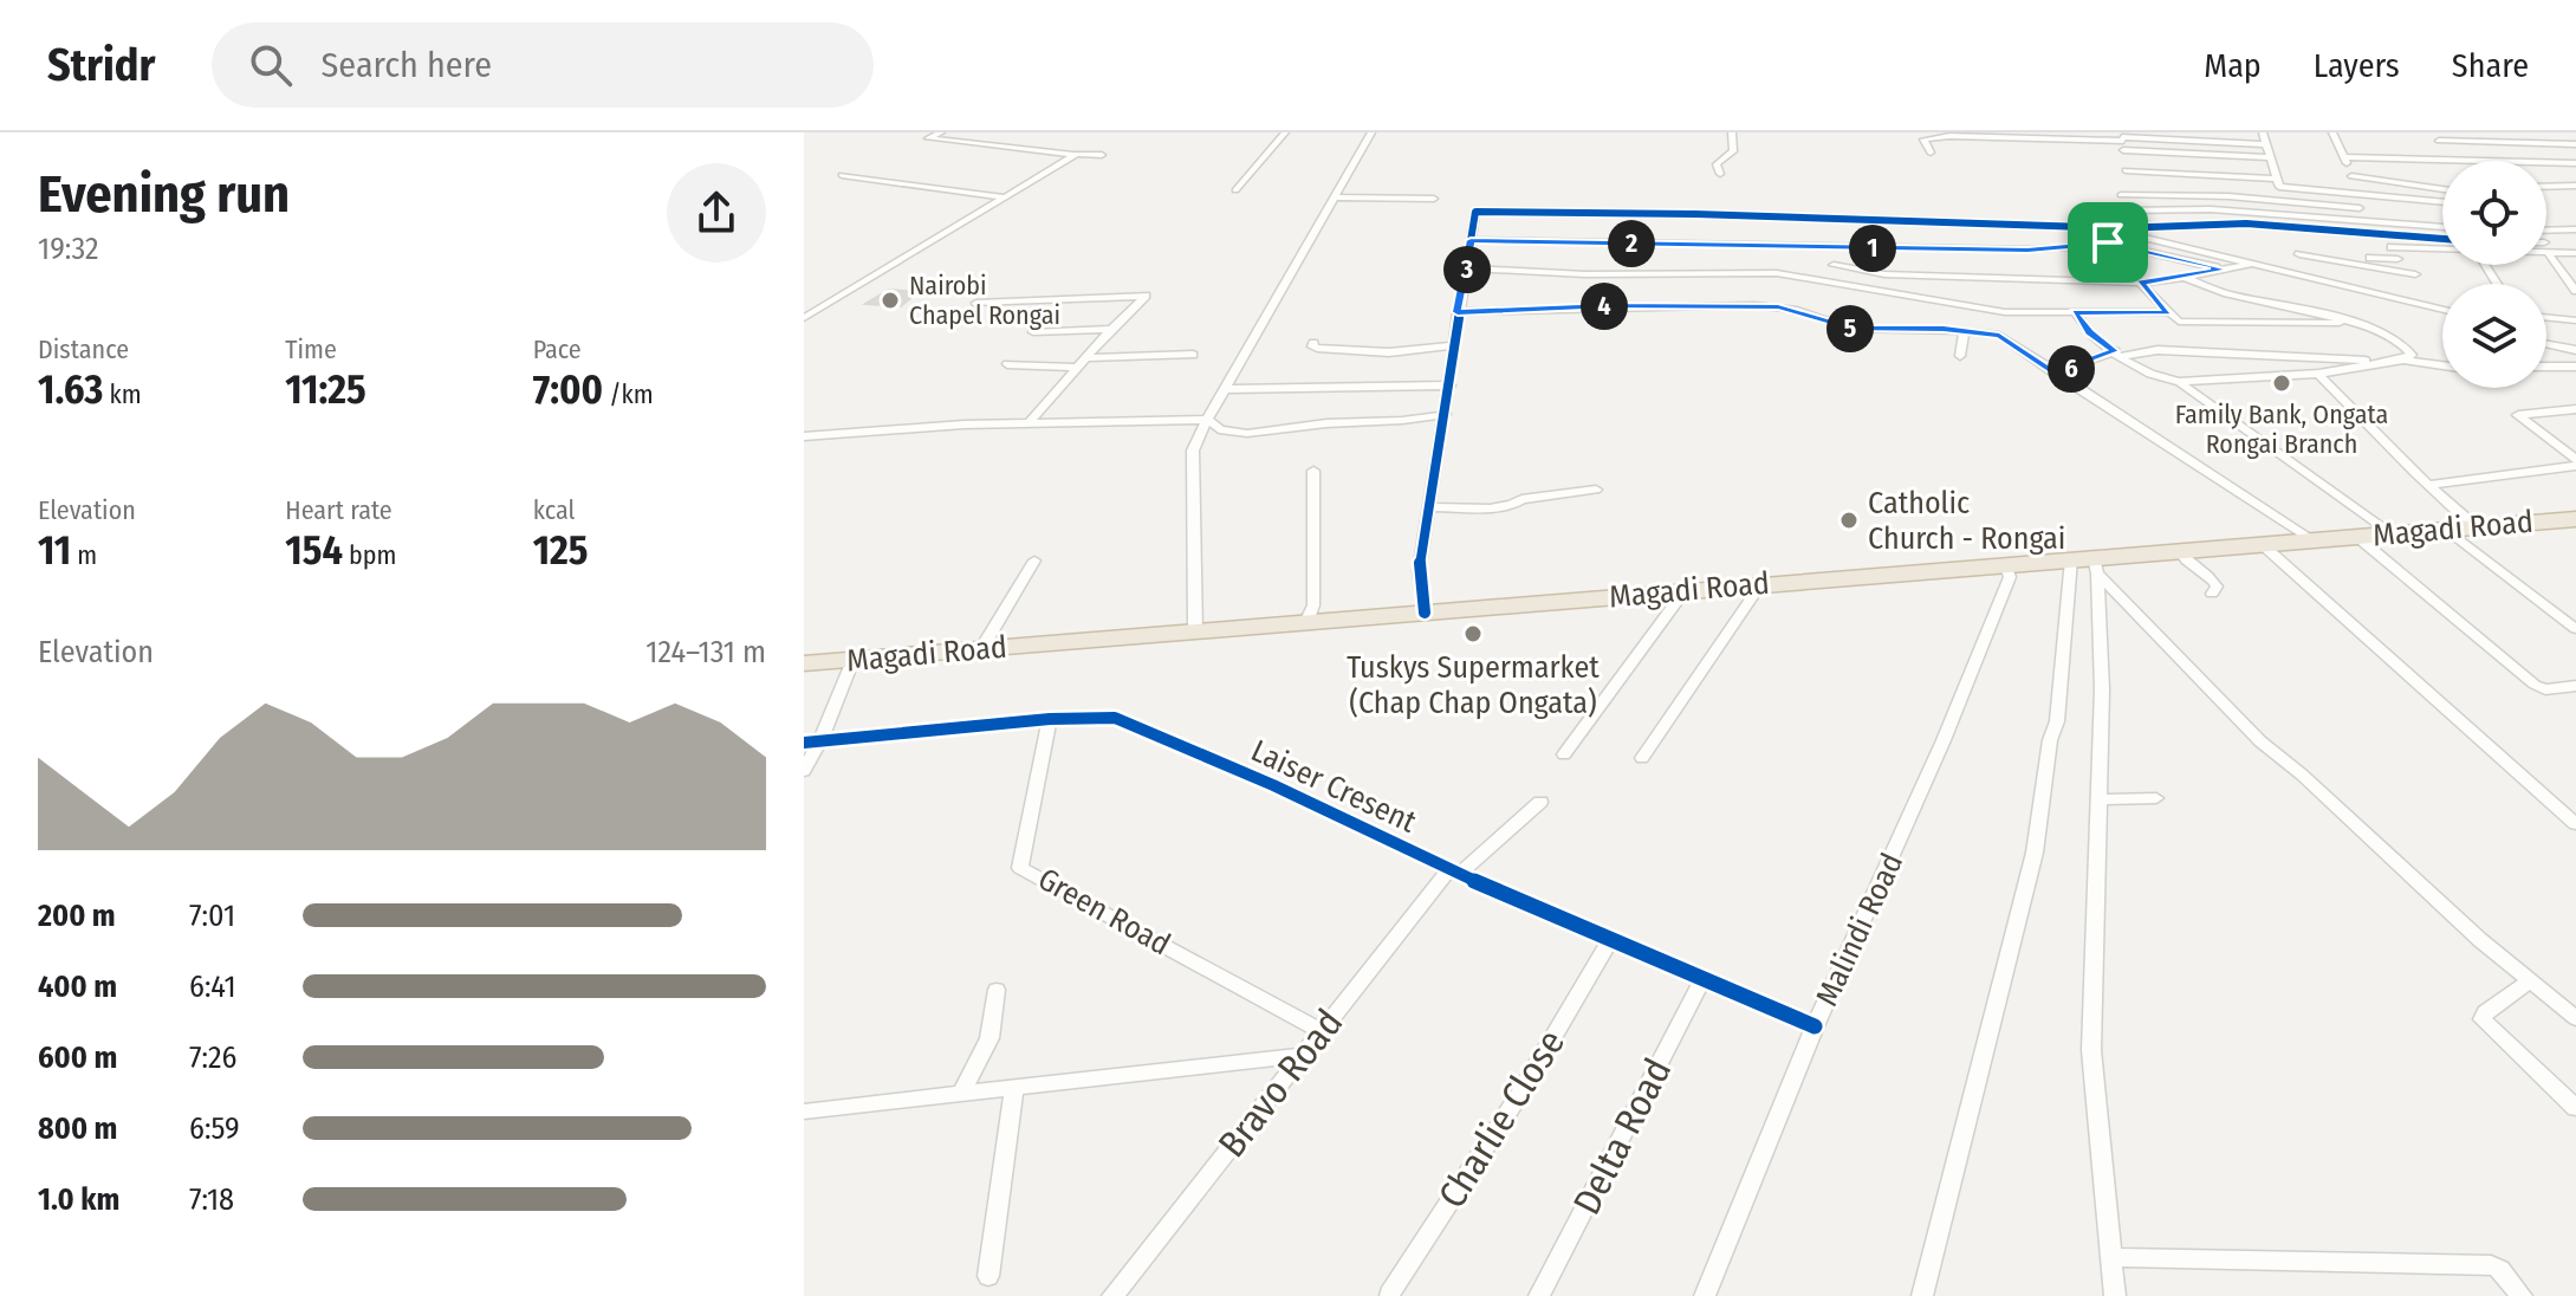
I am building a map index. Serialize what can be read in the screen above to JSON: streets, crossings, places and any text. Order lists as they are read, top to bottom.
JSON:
{
  "streets": {
    "highway": ["Magadi Road"],
    "street": [
      "Laiser Cresent",
      "Green Road",
      "Malindi Road",
      "Bravo Road",
      "Charlie Close",
      "Delta Road"
    ]
  },
  "crossings": [
    ["Magadi Road", "Malindi Road"],
    ["Laiser Cresent", "Green Road"],
    ["Laiser Cresent", "Malindi Road"],
    ["Laiser Cresent", "Bravo Road"],
    ["Laiser Cresent", "Charlie Close"],
    ["Laiser Cresent", "Delta Road"],
    ["Green Road", "Bravo Road"]
  ],
  "places": [
    "Nairobi Chapel Rongai",
    "Family Bank, Ongata Rongai Branch",
    "Catholic Church - Rongai",
    "Tuskys Supermarket (Chap Chap Ongata)"
  ],
  "page": {
    "header": "Stridr",
    "search": "Search here",
    "nav": ["Map", "Layers", "Share"],
    "heading": ["Evening run", "19:32"],
    "pins": [
      "2",
      "1",
      "3",
      "4",
      "5",
      "6"
    ],
    "stats": [
      ["Distance", "1.63 km"],
      ["Time", "11:25"],
      ["Pace", "7:00 /km"],
      ["Elevation", "11 m"],
      ["Heart rate", "154 bpm"],
      ["kcal", "125"]
    ],
    "chart": ["Elevation", "124–131 m"],
    "list": [
      {
        "name": "200 m",
        "note": "7:01"
      },
      {
        "name": "400 m",
        "note": "6:41"
      },
      {
        "name": "600 m",
        "note": "7:26"
      },
      {
        "name": "800 m",
        "note": "6:59"
      },
      {
        "name": "1.0 km",
        "note": "7:18"
      }
    ]
  }
}
